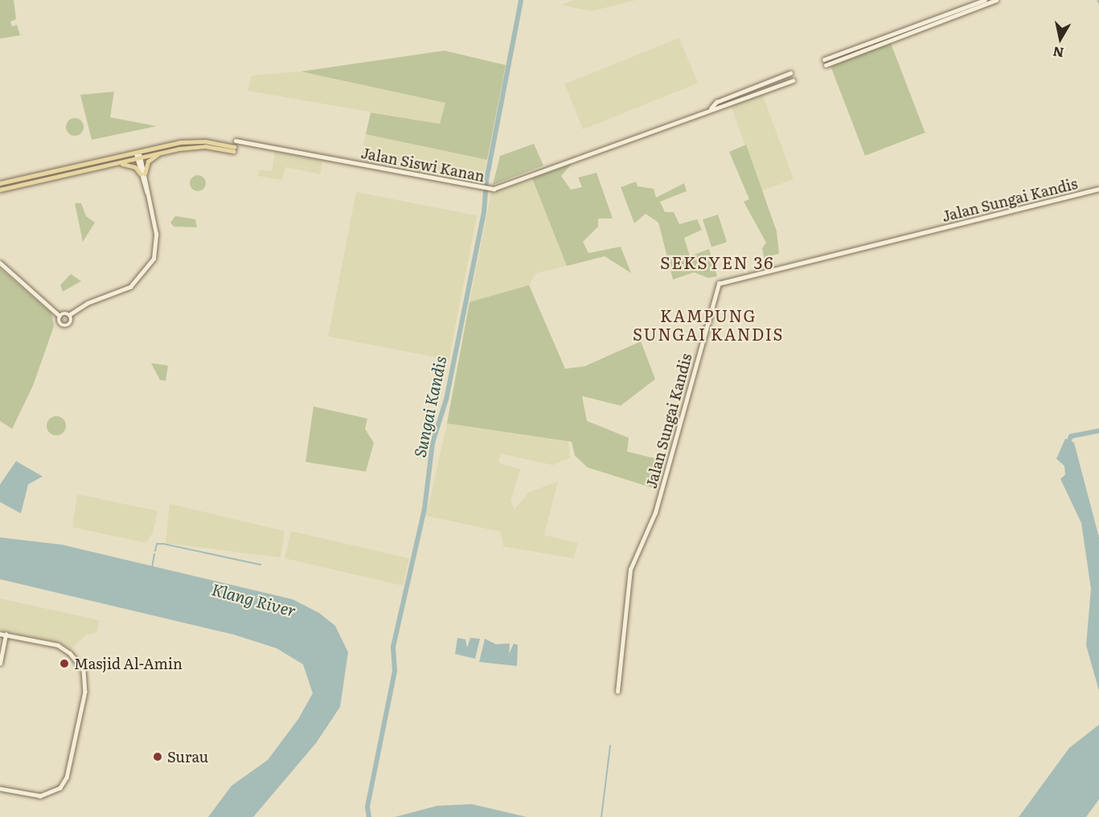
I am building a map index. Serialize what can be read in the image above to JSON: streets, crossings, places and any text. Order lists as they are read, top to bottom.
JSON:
{
  "streets": {
    "street": ["Jalan Siswi Kanan", "Jalan Sungai Kandis"]
  },
  "districts": ["SEKSYEN 36", "KAMPUNG SUNGAI KANDIS"],
  "water": ["Sungai Kandis", "Klang River"],
  "places": ["Masjid Al-Amin", "Surau"],
  "north": "bottom"
}
